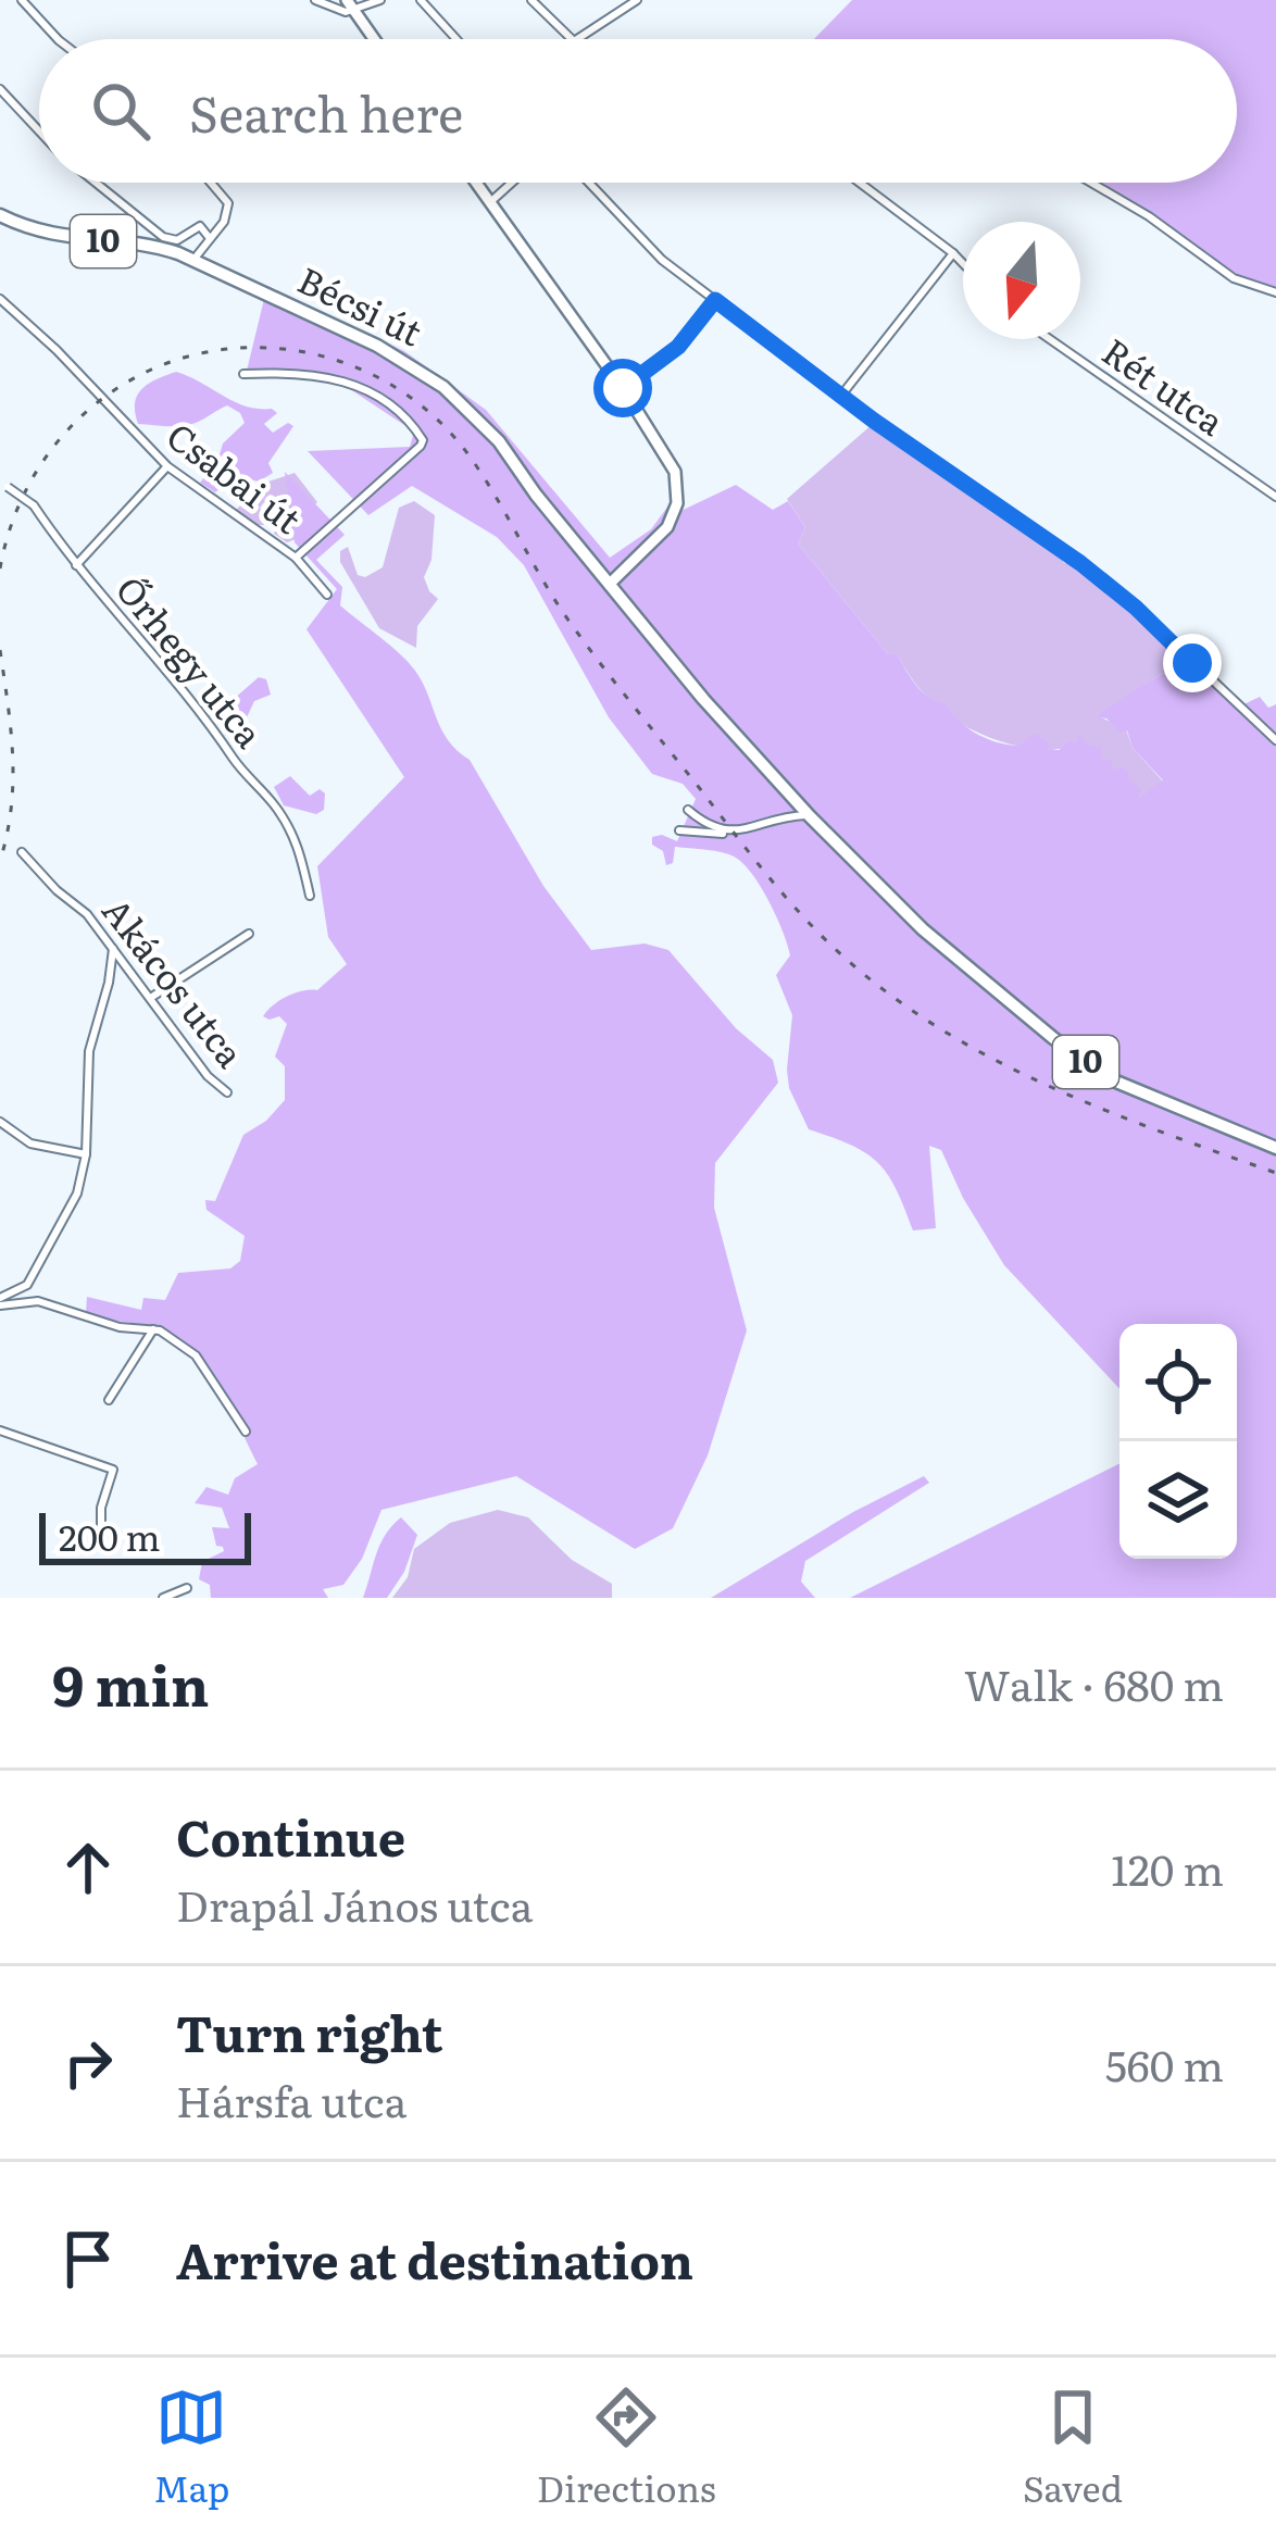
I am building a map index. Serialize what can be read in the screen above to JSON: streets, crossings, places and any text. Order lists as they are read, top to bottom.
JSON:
{
  "streets": {
    "main road": ["10", "Bécsi út"],
    "street": [
      "Rét utca",
      "Csabai út",
      "Őrhegy utca",
      "Akácos utca"
    ]
  },
  "crossings": [
    ["10", "Bécsi út"]
  ],
  "scale_bar": "200 m",
  "north": "bottom",
  "page": {
    "search": "Search here",
    "scale": "200 m",
    "heading": ["9 min", "Walk · 680 m"],
    "list": [
      ["Continue", "Drapál János utca", "120 m"],
      ["Turn right", "Hársfa utca", "560 m"],
      "Arrive at destination"
    ],
    "nav": ["Map", "Directions", "Saved"]
  }
}
